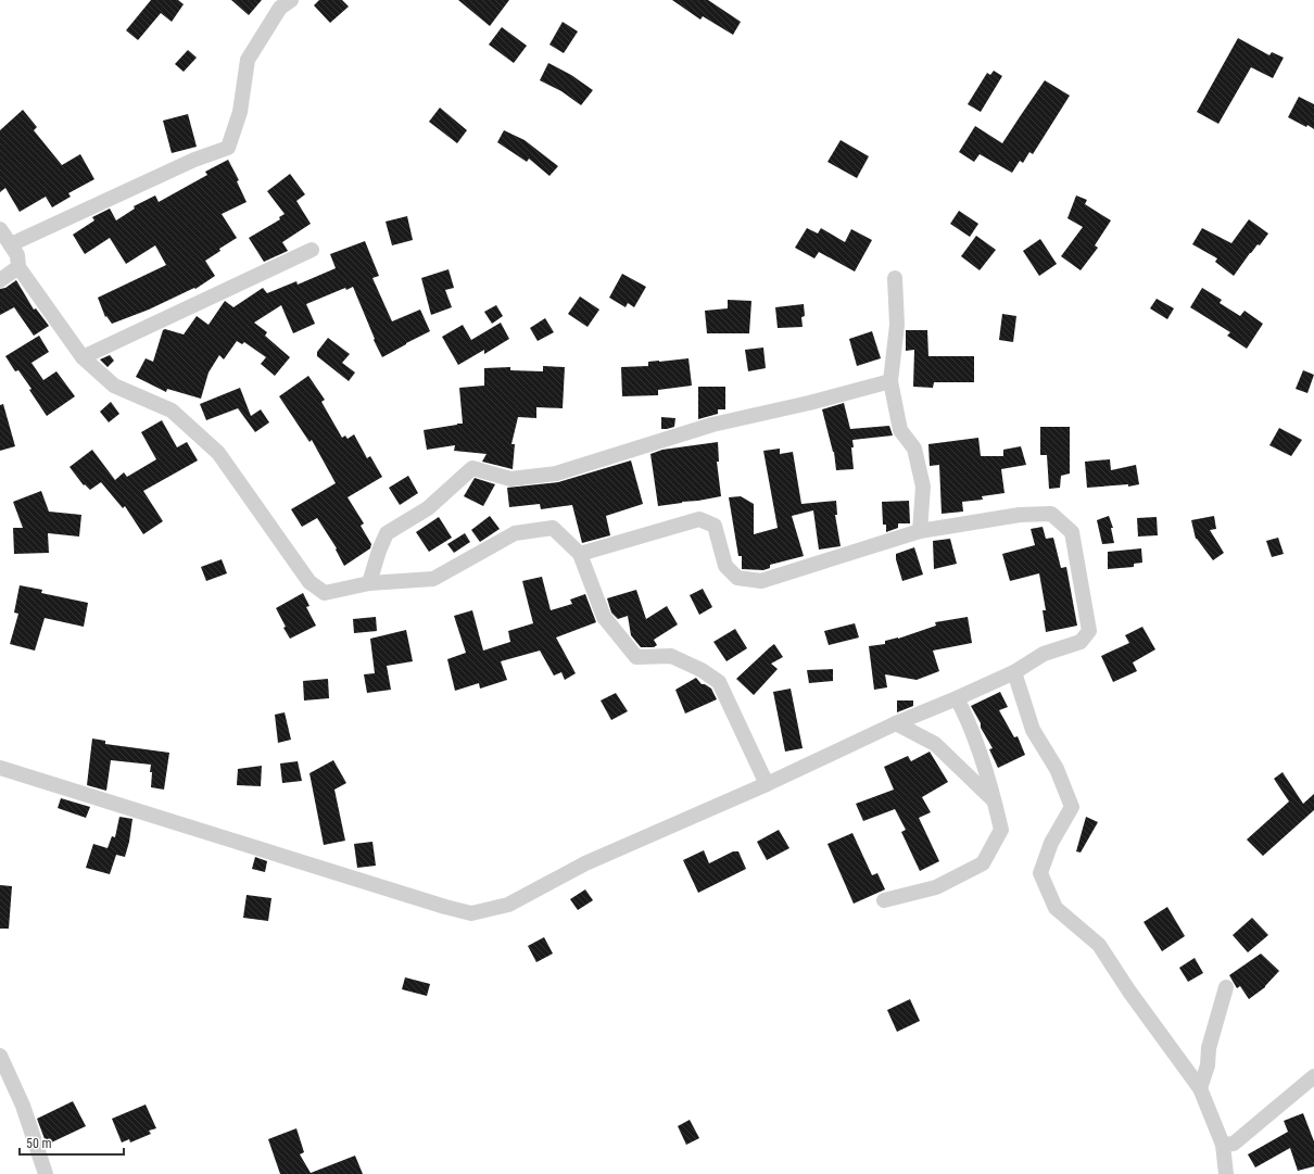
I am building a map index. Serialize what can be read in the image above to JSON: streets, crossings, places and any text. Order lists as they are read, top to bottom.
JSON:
{
  "scale_bar": "50 m"
}
